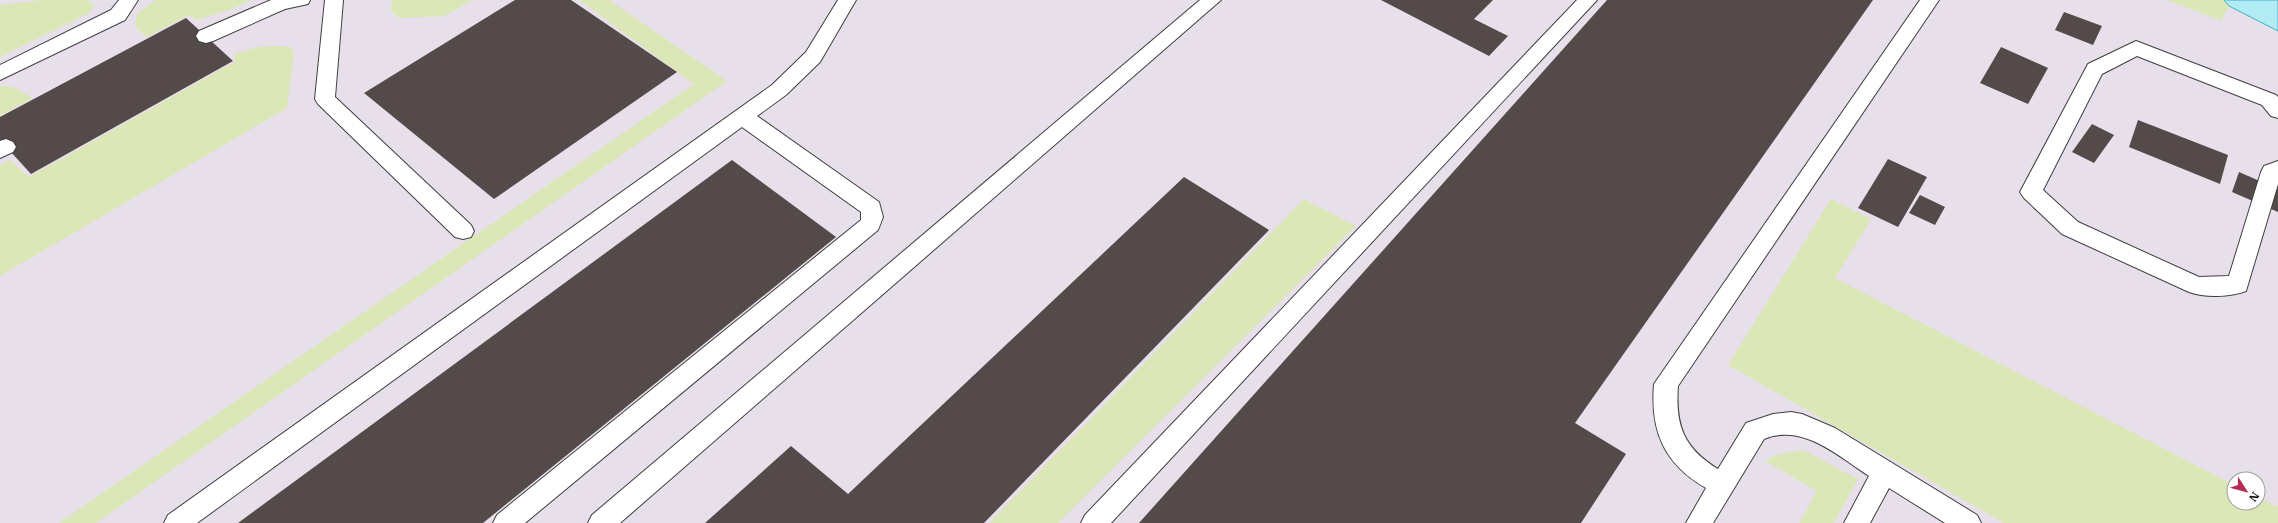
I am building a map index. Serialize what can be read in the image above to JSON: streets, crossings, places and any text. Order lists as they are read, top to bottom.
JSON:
{
  "north": "bottom right"
}
